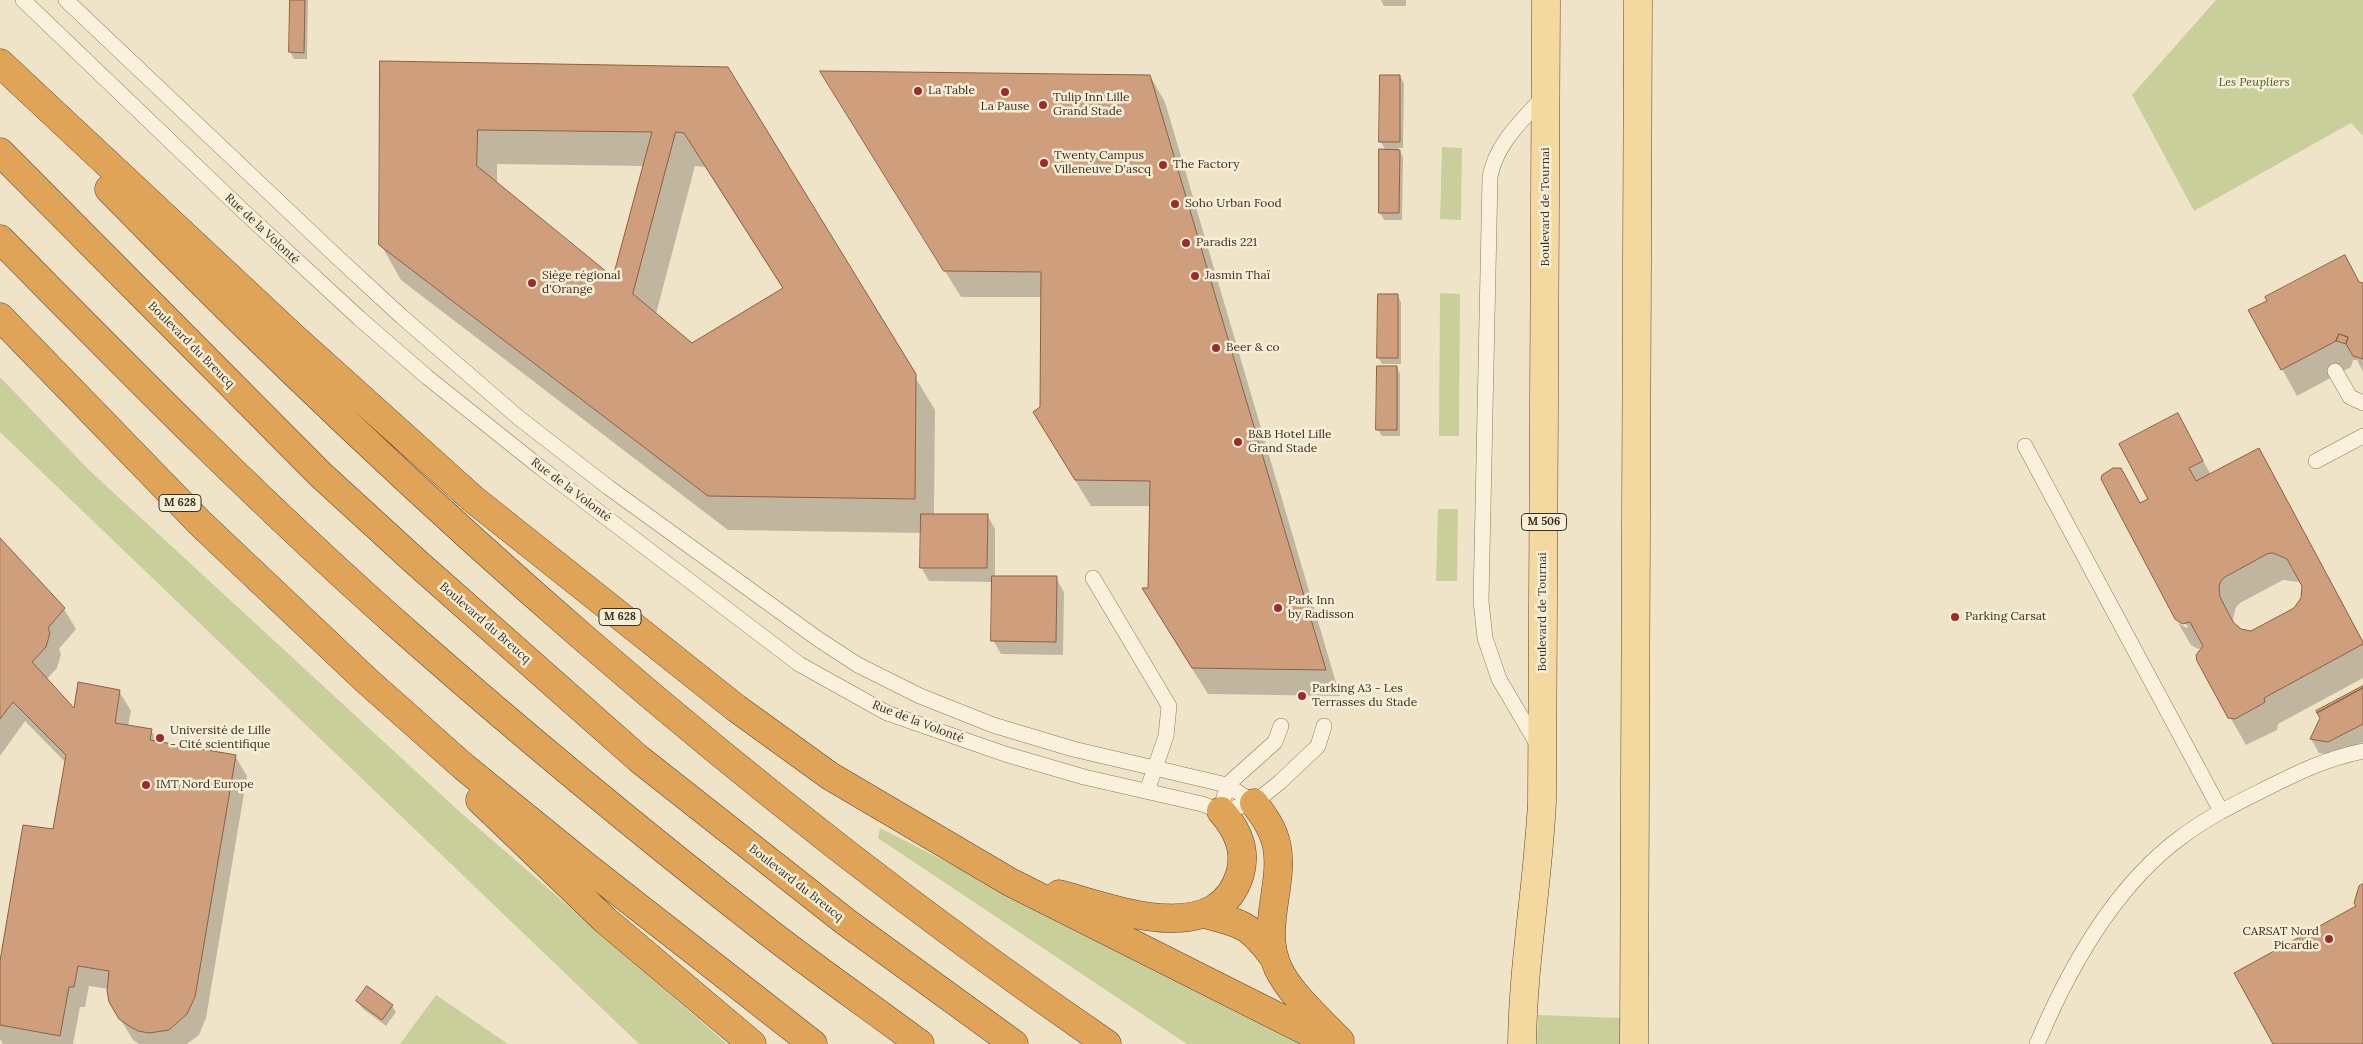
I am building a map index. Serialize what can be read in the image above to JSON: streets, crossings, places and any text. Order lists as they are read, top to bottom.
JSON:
{
  "streets": {
    "highway": ["Boulevard du Breucq", "M 628"],
    "main road": ["Boulevard de Tournai", "M 506"],
    "lane": ["Rue de la Volonté"]
  },
  "parks": ["Les Peupliers"],
  "places": [
    "La Table",
    "La Pause",
    "Tulip Inn Lille Grand Stade",
    "Twenty Campus Villeneuve D'ascq",
    "The Factory",
    "Soho Urban Food",
    "Paradis 221",
    "Jasmin Thaï",
    "Siège régional d'Orange",
    "Beer & co",
    "B&B Hotel Lille Grand Stade",
    "Park Inn by Radisson",
    "Parking Carsat",
    "Parking A3 - Les Terrasses du Stade",
    "Université de Lille ‐ Cité scientifique",
    "IMT Nord Europe",
    "CARSAT Nord Picardie"
  ]
}
